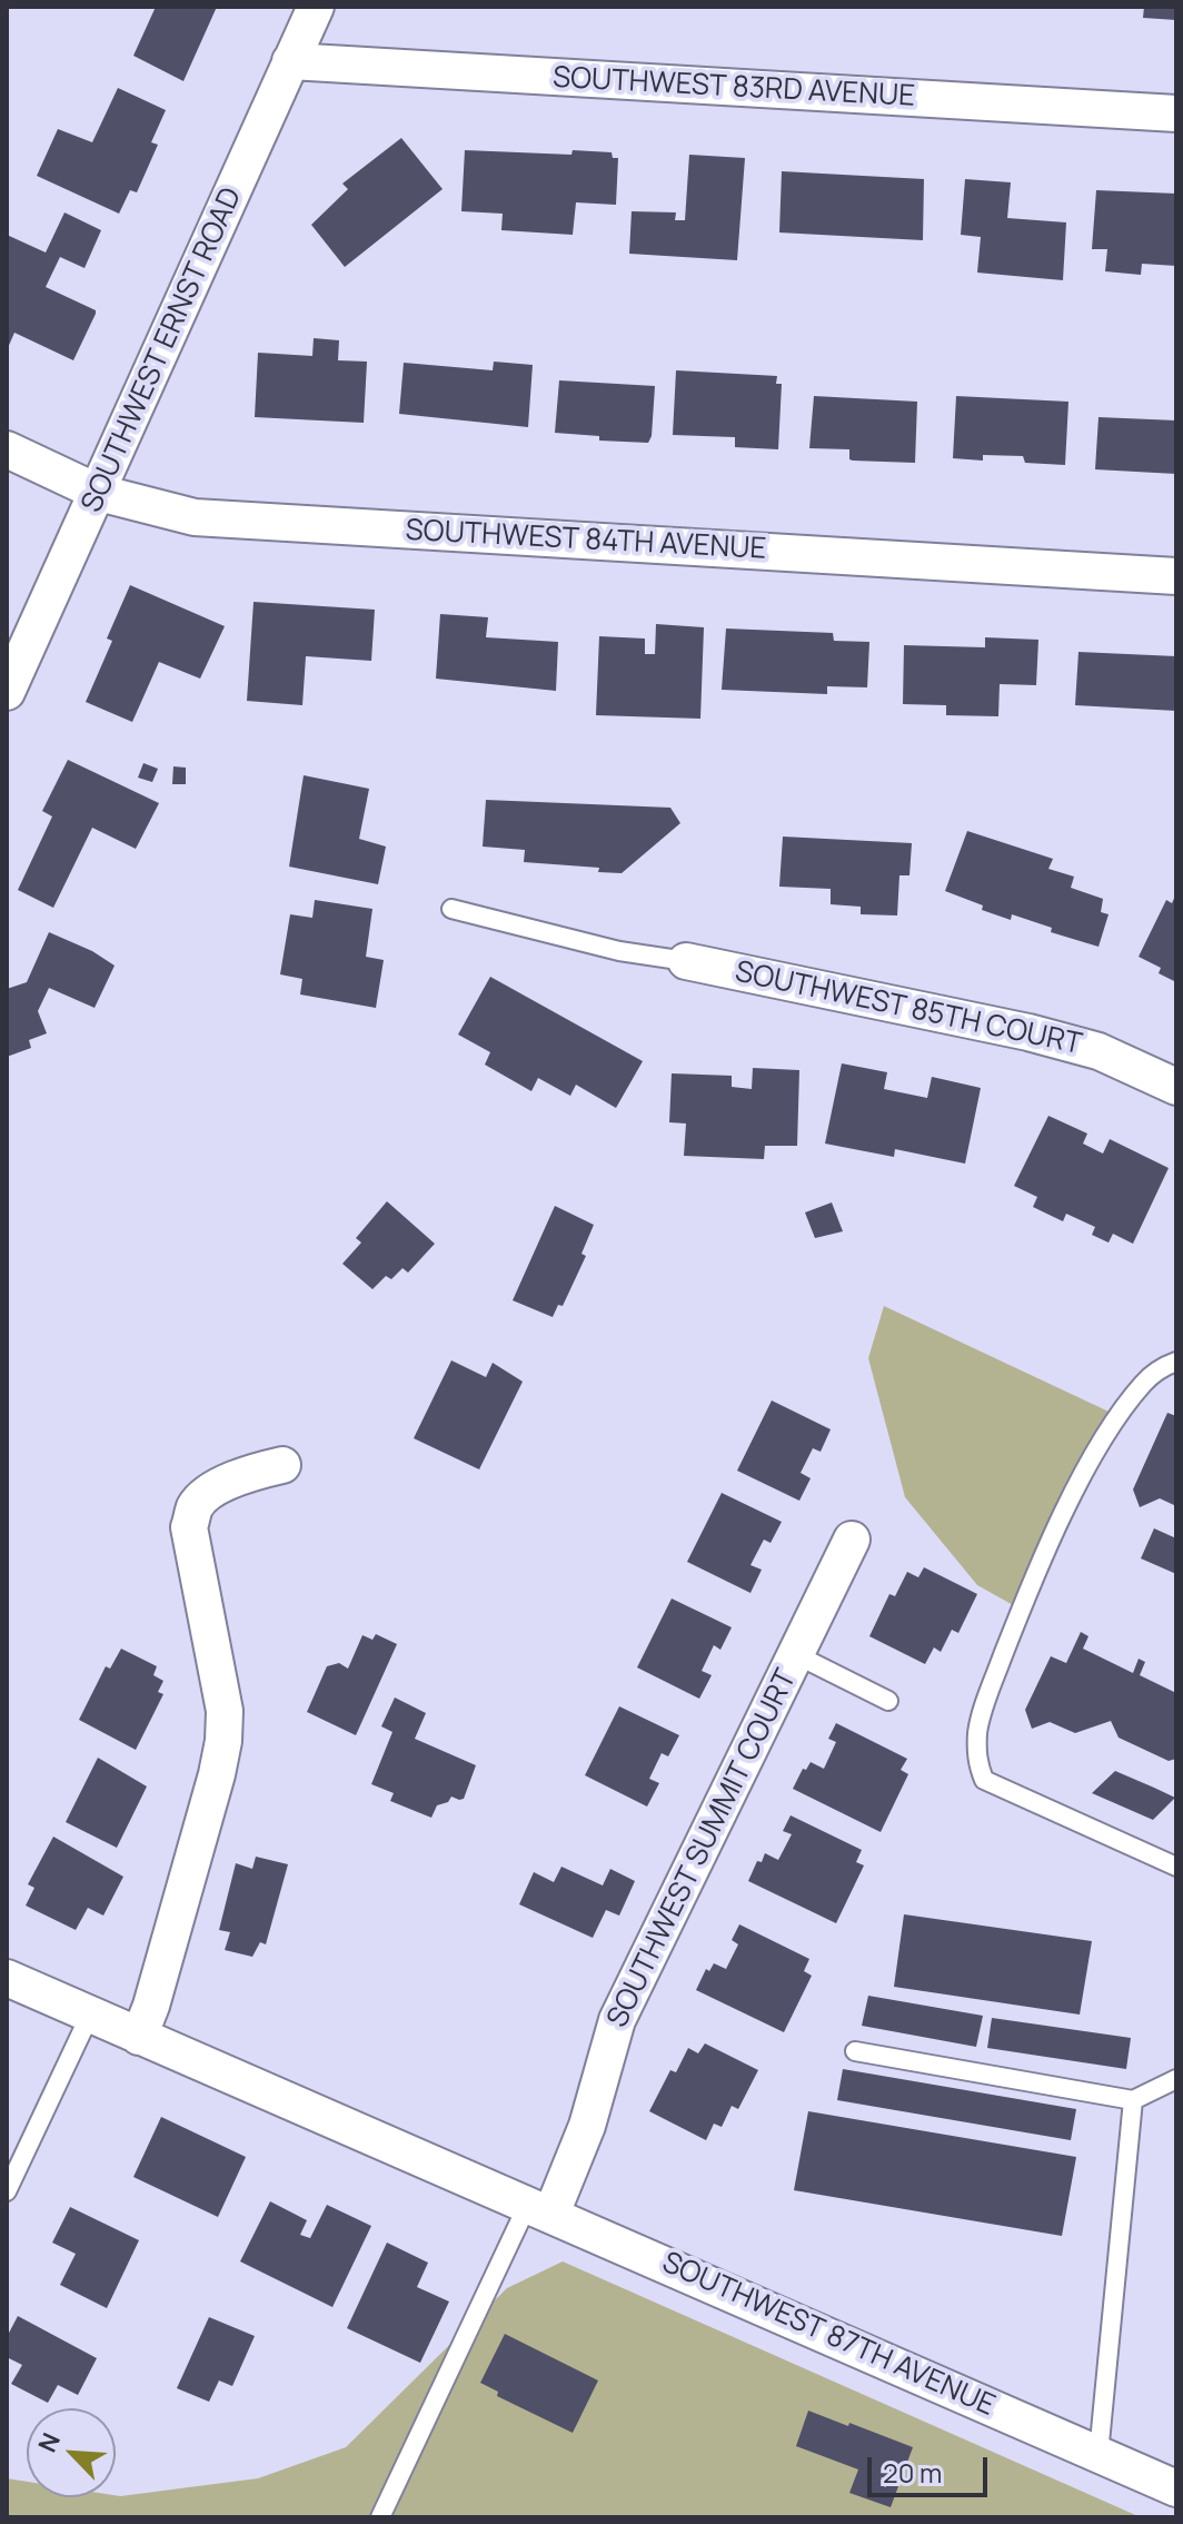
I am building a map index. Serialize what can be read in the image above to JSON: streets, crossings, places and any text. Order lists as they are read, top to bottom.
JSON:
{
  "streets": {
    "street": [
      "SOUTHWEST 83RD AVENUE",
      "SOUTHWEST ERNST ROAD",
      "SOUTHWEST 84TH AVENUE",
      "SOUTHWEST 85TH COURT",
      "SOUTHWEST SUMMIT COURT",
      "SOUTHWEST 87TH AVENUE"
    ]
  },
  "crossings": [
    ["SOUTHWEST 83RD AVENUE", "SOUTHWEST ERNST ROAD"],
    ["SOUTHWEST ERNST ROAD", "SOUTHWEST 84TH AVENUE"],
    ["SOUTHWEST SUMMIT COURT", "SOUTHWEST 87TH AVENUE"]
  ],
  "scale_bar": "20 m",
  "north": "top left"
}
